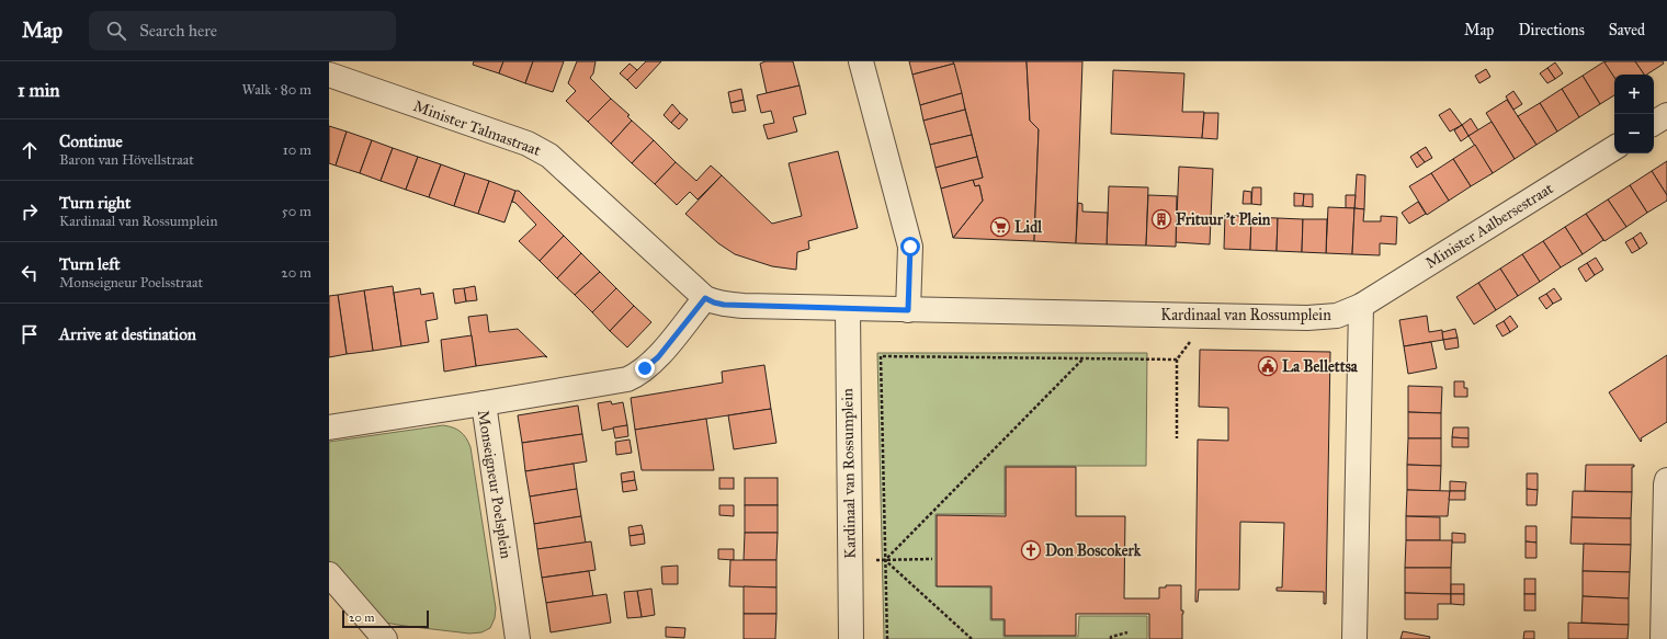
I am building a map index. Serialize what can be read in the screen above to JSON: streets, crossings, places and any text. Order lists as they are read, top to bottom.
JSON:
{
  "streets": {
    "street": [
      "Minister Talmastraat",
      "Minister Aalbersestraat",
      "Kardinaal van Rossumplein",
      "Monseigneur Poelsplein"
    ]
  },
  "crossings": [
    ["Minister Talmastraat", "Kardinaal van Rossumplein"],
    ["Minister Aalbersestraat", "Kardinaal van Rossumplein"]
  ],
  "places": {
    "building": ["Frituur 't Plein"],
    "supermarket": ["Lidl"],
    "public building": ["La Bellettsa"],
    "church": ["Don Boscokerk"]
  },
  "scale_bar": "20 m",
  "page": {
    "header": "Map",
    "search": "Search here",
    "nav": ["Map", "Directions", "Saved"],
    "heading": ["1 min", "Walk · 80 m"],
    "map_buttons": ["+", "−"],
    "list": [
      ["Continue", "Baron van Hövellstraat", "10 m"],
      ["Turn right", "Kardinaal van Rossumplein", "50 m"],
      ["Turn left", "Monseigneur Poelsstraat", "20 m"],
      "Arrive at destination"
    ],
    "scale": "20 m"
  }
}
